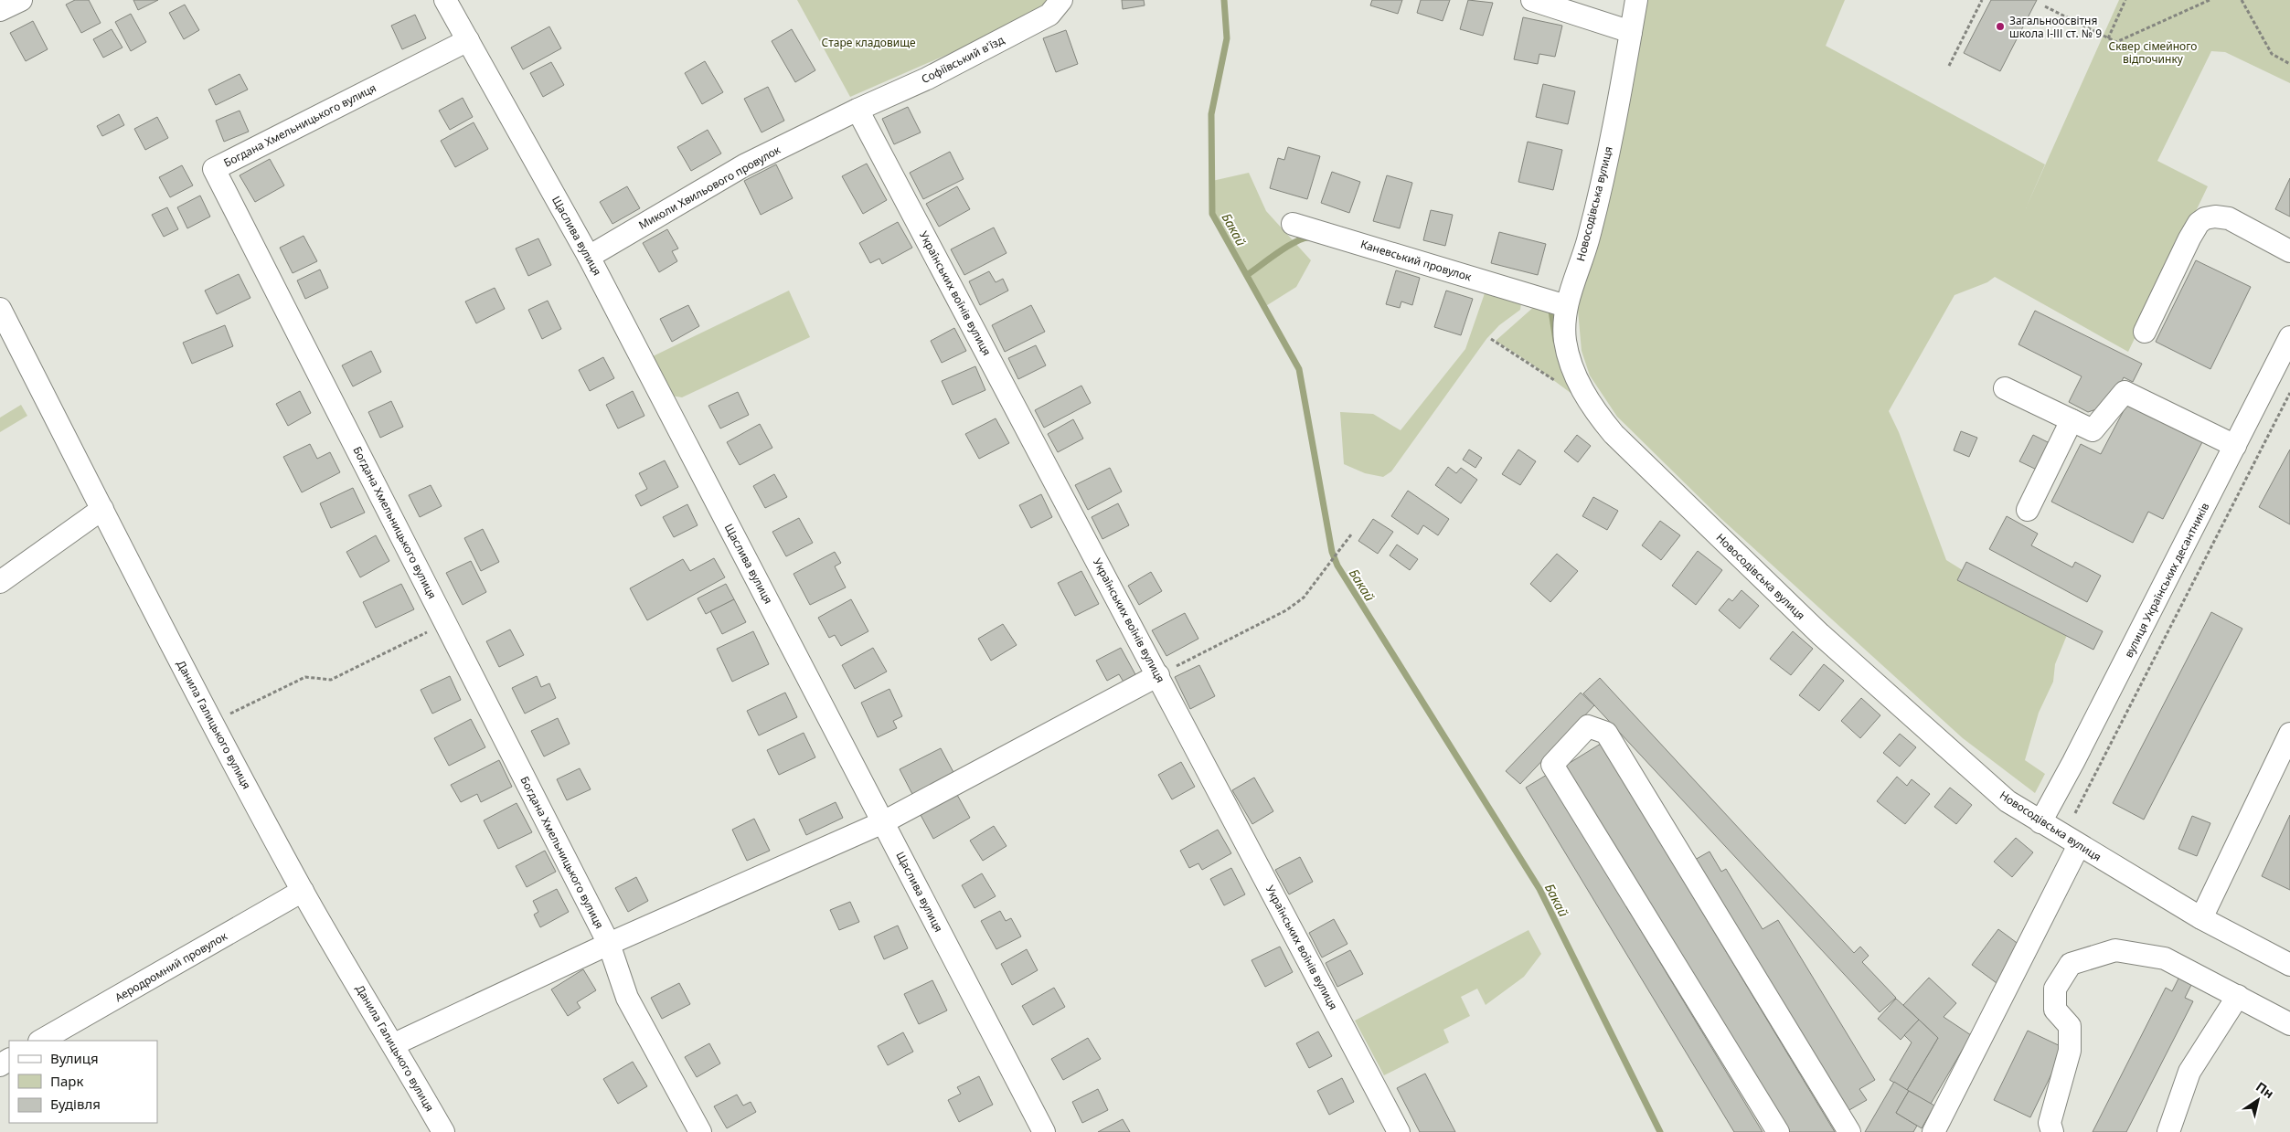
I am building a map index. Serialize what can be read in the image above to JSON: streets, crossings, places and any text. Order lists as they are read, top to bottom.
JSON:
{
  "streets": {
    "street": [
      "Софіївський в'їзд",
      "Богдана Хмельницького вулиця",
      "Миколи Хвильового провулок",
      "Новосодівська вулиця",
      "Щаслива вулиця",
      "Каневський провулок",
      "Українських воїнів вулиця",
      "вулиця Українських десантників",
      "Данила Галицького вулиця",
      "Аеродромний провулок"
    ]
  },
  "crossings": [
    ["Софіївський в'їзд", "Миколи Хвильового провулок"],
    ["Софіївський в'їзд", "Українських воїнів вулиця"],
    ["Богдана Хмельницького вулиця", "Щаслива вулиця"],
    ["Миколи Хвильового провулок", "Щаслива вулиця"],
    ["Миколи Хвильового провулок", "Українських воїнів вулиця"],
    ["Новосодівська вулиця", "Каневський провулок"],
    ["Новосодівська вулиця", "вулиця Українських десантників"],
    ["Данила Галицького вулиця", "Аеродромний провулок"]
  ],
  "water": ["Бакай"],
  "parks": ["Старе кладовище", "Сквер сімейного відпочинку"],
  "places": ["Загальноосвітня школа І-ІІІ ст. № 9"],
  "legend": ["Вулиця", "Парк", "Будівля"],
  "north": "top right"
}
